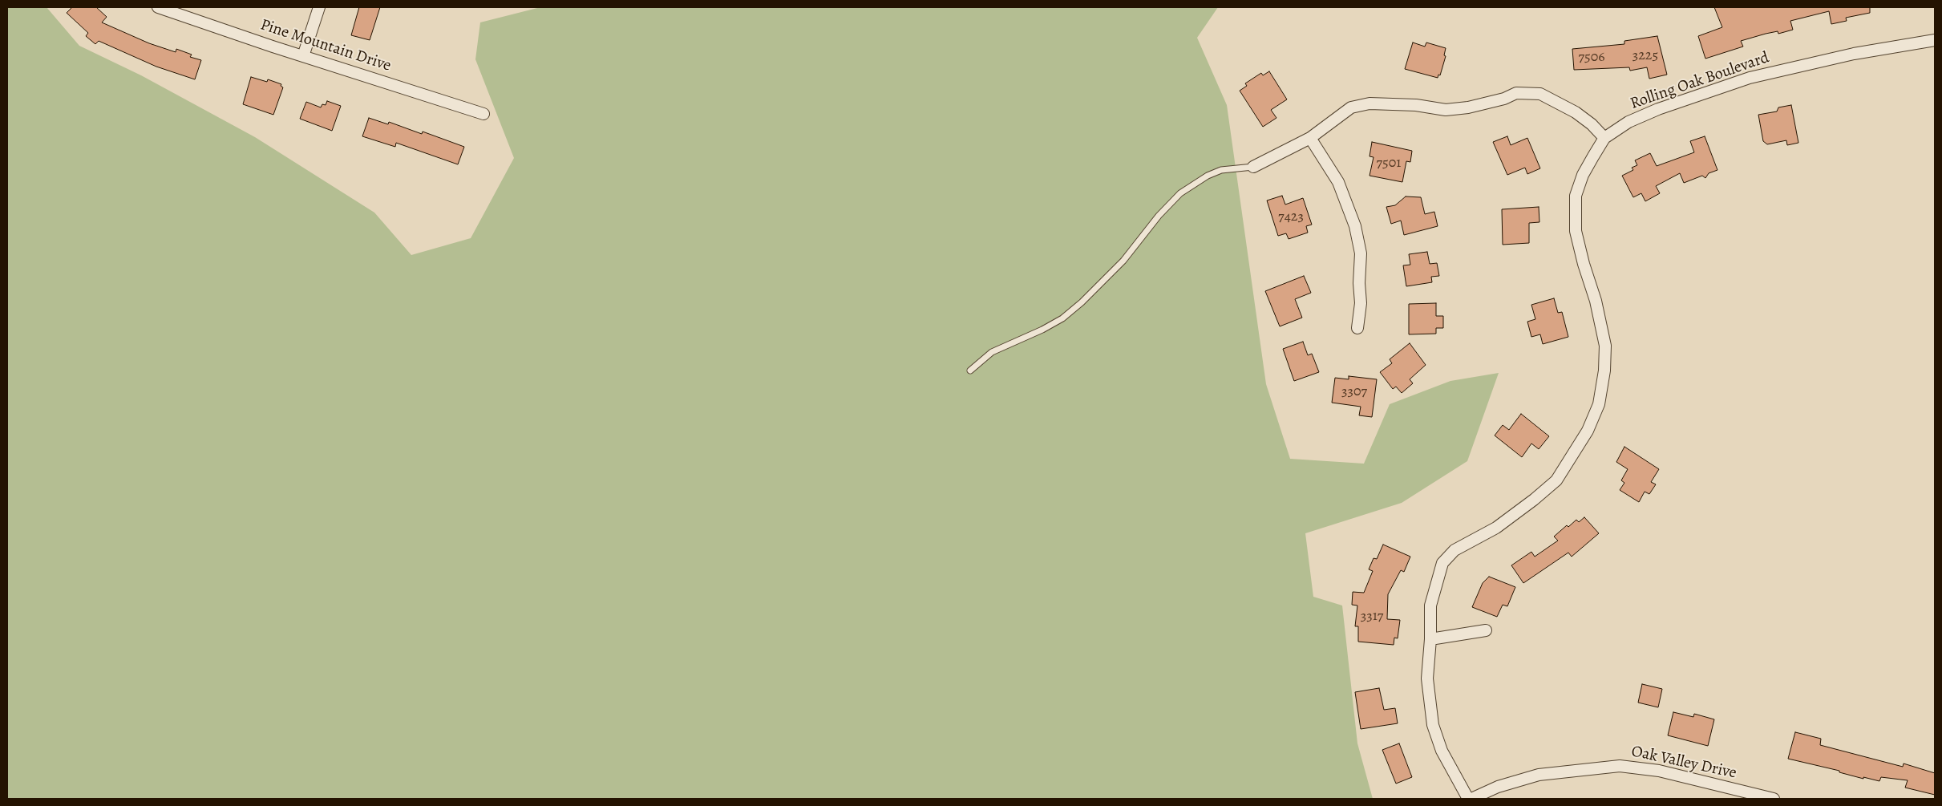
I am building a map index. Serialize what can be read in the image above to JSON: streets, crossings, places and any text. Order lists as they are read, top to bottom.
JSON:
{
  "streets": {
    "street": ["Pine Mountain Drive", "Rolling Oak Boulevard", "Oak Valley Drive"]
  },
  "house_numbers": [
    "3225",
    "7506",
    "7501",
    "7423",
    "3307",
    "3317"
  ]
}
